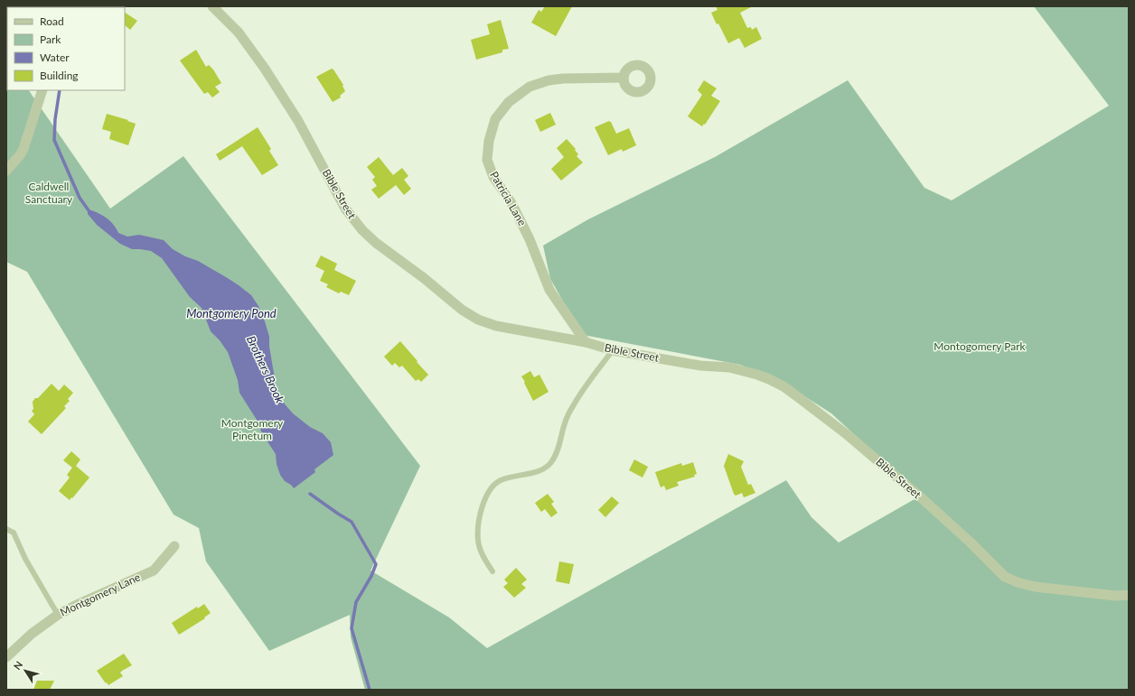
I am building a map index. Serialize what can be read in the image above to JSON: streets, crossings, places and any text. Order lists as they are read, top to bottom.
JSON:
{
  "streets": {
    "street": ["Bible Street", "Patricia Lane", "Montgomery Lane"]
  },
  "crossings": [
    ["Bible Street", "Patricia Lane"]
  ],
  "water": ["Montgomery Pond", "Brothers Brook"],
  "parks": ["Caldwell Sanctuary", "Montogomery Park", "Montgomery Pinetum"],
  "legend": [
    "Road",
    "Park",
    "Water",
    "Building"
  ],
  "north": "top left"
}
